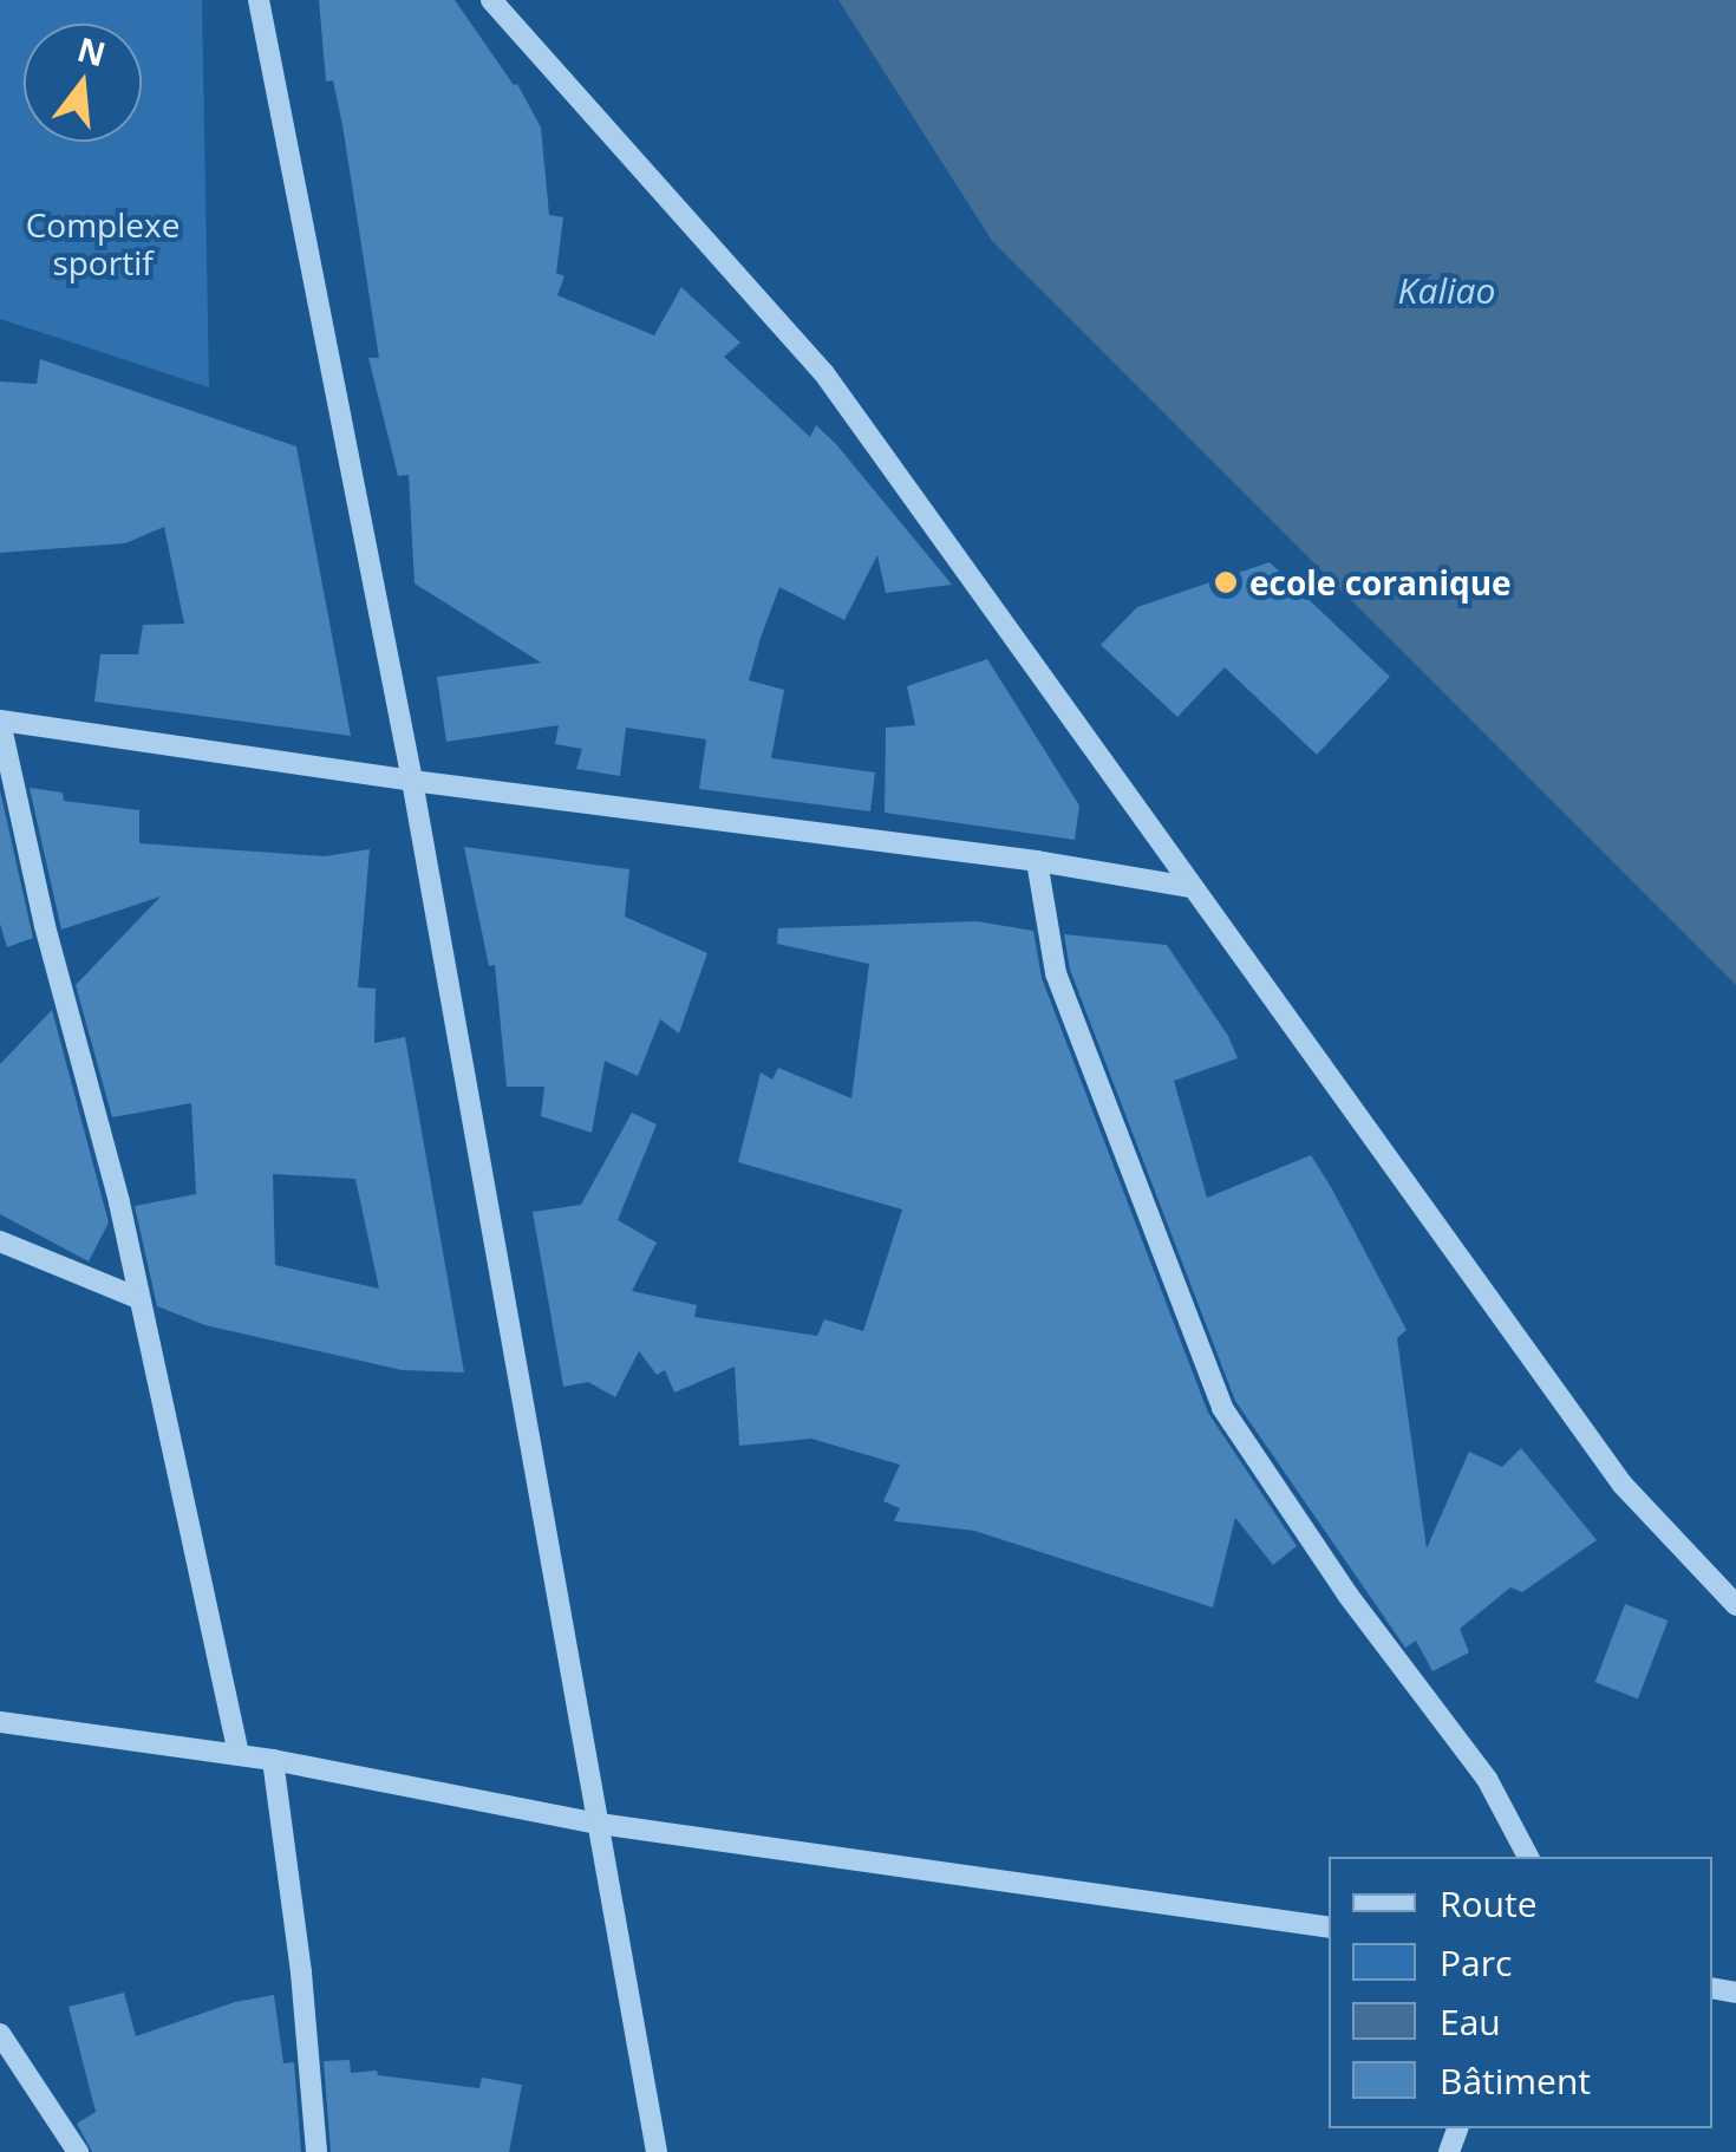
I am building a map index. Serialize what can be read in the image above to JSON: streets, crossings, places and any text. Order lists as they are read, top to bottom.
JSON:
{
  "water": ["Kaliao"],
  "parks": ["Complexe sportif"],
  "places": ["ecole coranique"],
  "legend": [
    "Route",
    "Parc",
    "Eau",
    "Bâtiment"
  ],
  "north": "top"
}
